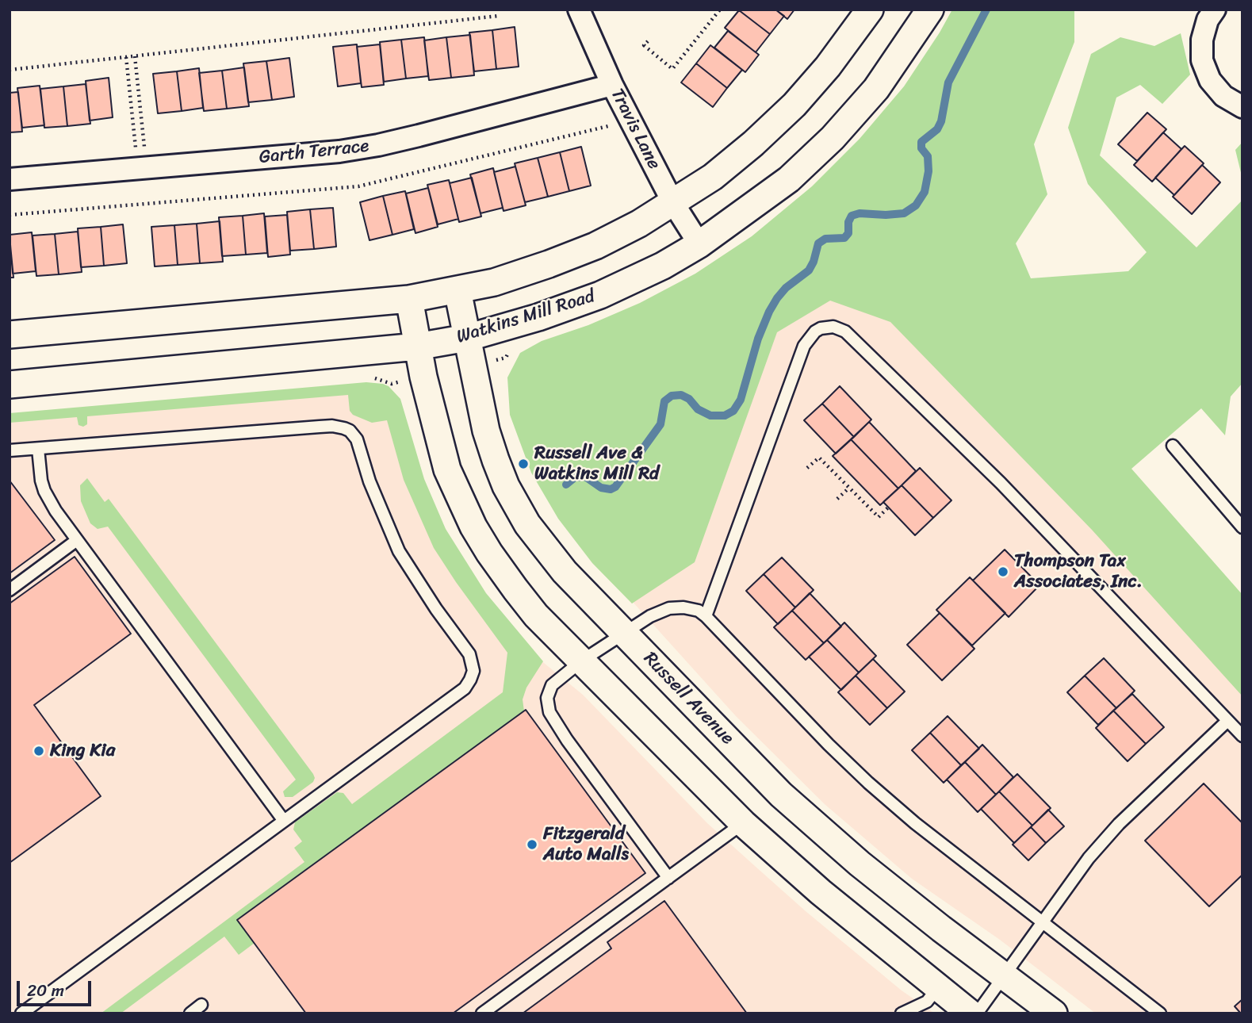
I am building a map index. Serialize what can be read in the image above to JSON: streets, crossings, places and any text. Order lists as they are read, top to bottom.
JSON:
{
  "streets": {
    "street": [
      "Travis Lane",
      "Garth Terrace",
      "Watkins Mill Road",
      "Russell Avenue"
    ]
  },
  "crossings": [
    ["Travis Lane", "Garth Terrace"],
    ["Travis Lane", "Watkins Mill Road"],
    ["Watkins Mill Road", "Russell Avenue"]
  ],
  "places": [
    "Russell Ave & Watkins Mill Rd",
    "Thompson Tax Associates, Inc.",
    "King Kia",
    "Fitzgerald Auto Malls"
  ],
  "scale_bar": "20 m"
}
